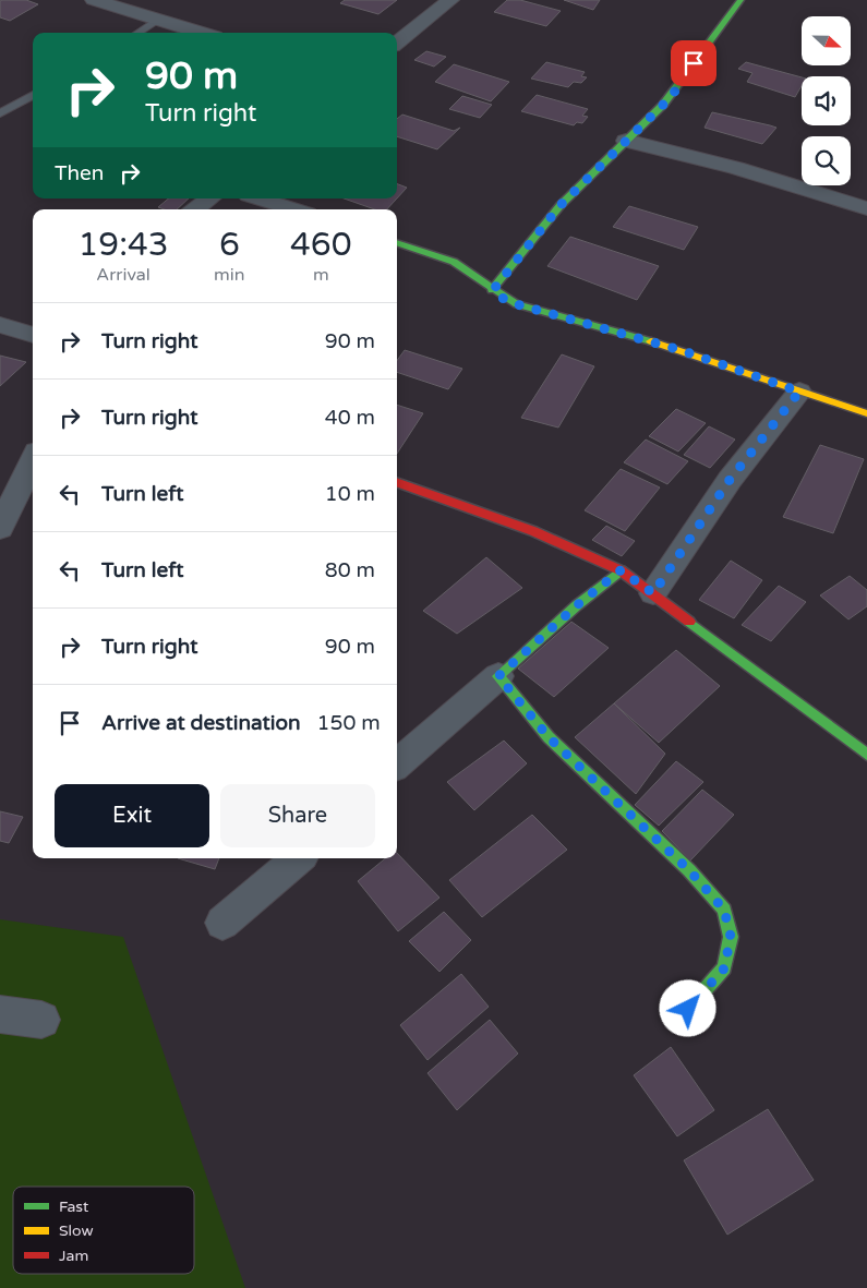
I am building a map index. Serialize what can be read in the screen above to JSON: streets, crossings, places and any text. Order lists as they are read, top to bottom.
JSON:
{
  "legend": ["Fast", "Slow", "Jam"],
  "north": "right",
  "page": {
    "turn": ["90 m", "Turn right"],
    "then": "Then",
    "eta": [
      "19:43",
      "Arrival",
      "6",
      "min",
      "460",
      "m"
    ],
    "list": [
      {
        "name": "Turn right",
        "value": "90 m"
      },
      {
        "name": "Turn right",
        "value": "40 m"
      },
      {
        "name": "Turn left",
        "value": "10 m"
      },
      {
        "name": "Turn left",
        "value": "80 m"
      },
      {
        "name": "Turn right",
        "value": "90 m"
      },
      {
        "name": "Arrive at destination",
        "value": "150 m"
      }
    ],
    "buttons": ["Exit", "Share"]
  }
}
